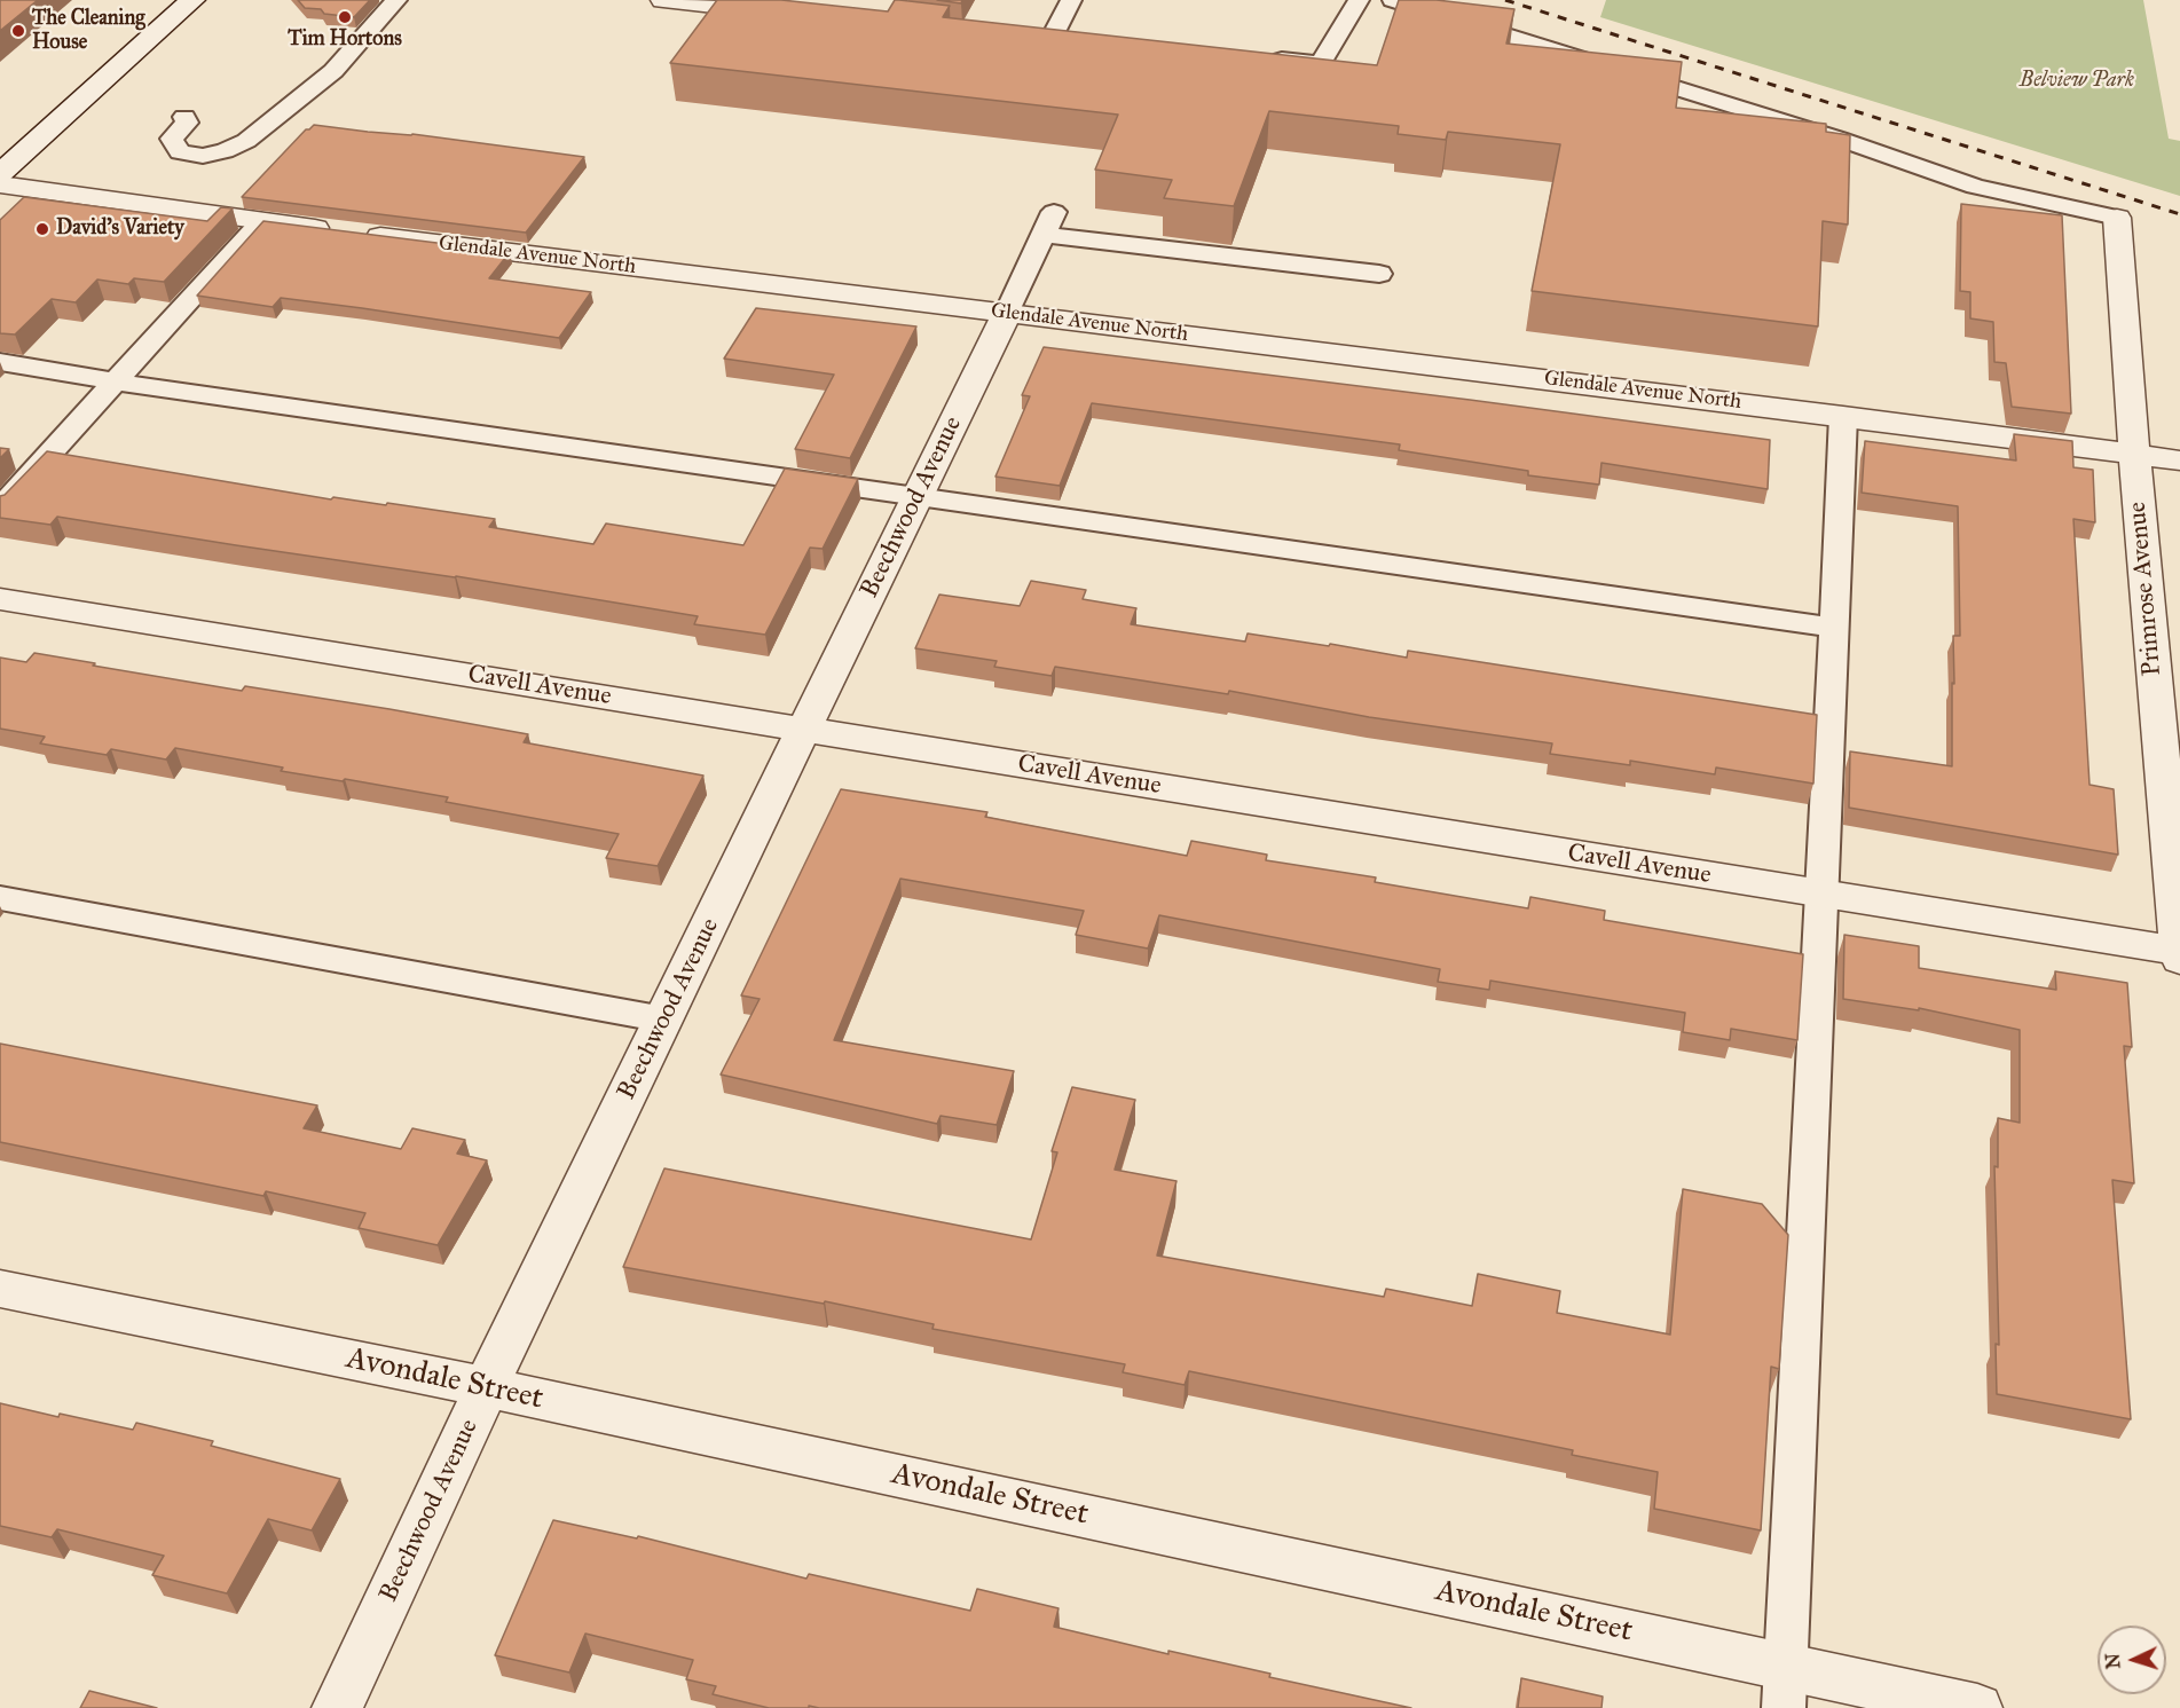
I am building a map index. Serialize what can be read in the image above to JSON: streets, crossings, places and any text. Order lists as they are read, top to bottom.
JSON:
{
  "streets": {
    "street": [
      "Glendale Avenue North",
      "Beechwood Avenue",
      "Primrose Avenue",
      "Cavell Avenue",
      "Avondale Street"
    ]
  },
  "crossings": [
    ["Glendale Avenue North", "Beechwood Avenue"],
    ["Glendale Avenue North", "Primrose Avenue"],
    ["Beechwood Avenue", "Cavell Avenue"],
    ["Beechwood Avenue", "Avondale Street"],
    ["Primrose Avenue", "Cavell Avenue"]
  ],
  "parks": ["Belview Park"],
  "places": ["Tim Hortons", "The Cleaning House", "David's Variety"],
  "north": "left"
}
